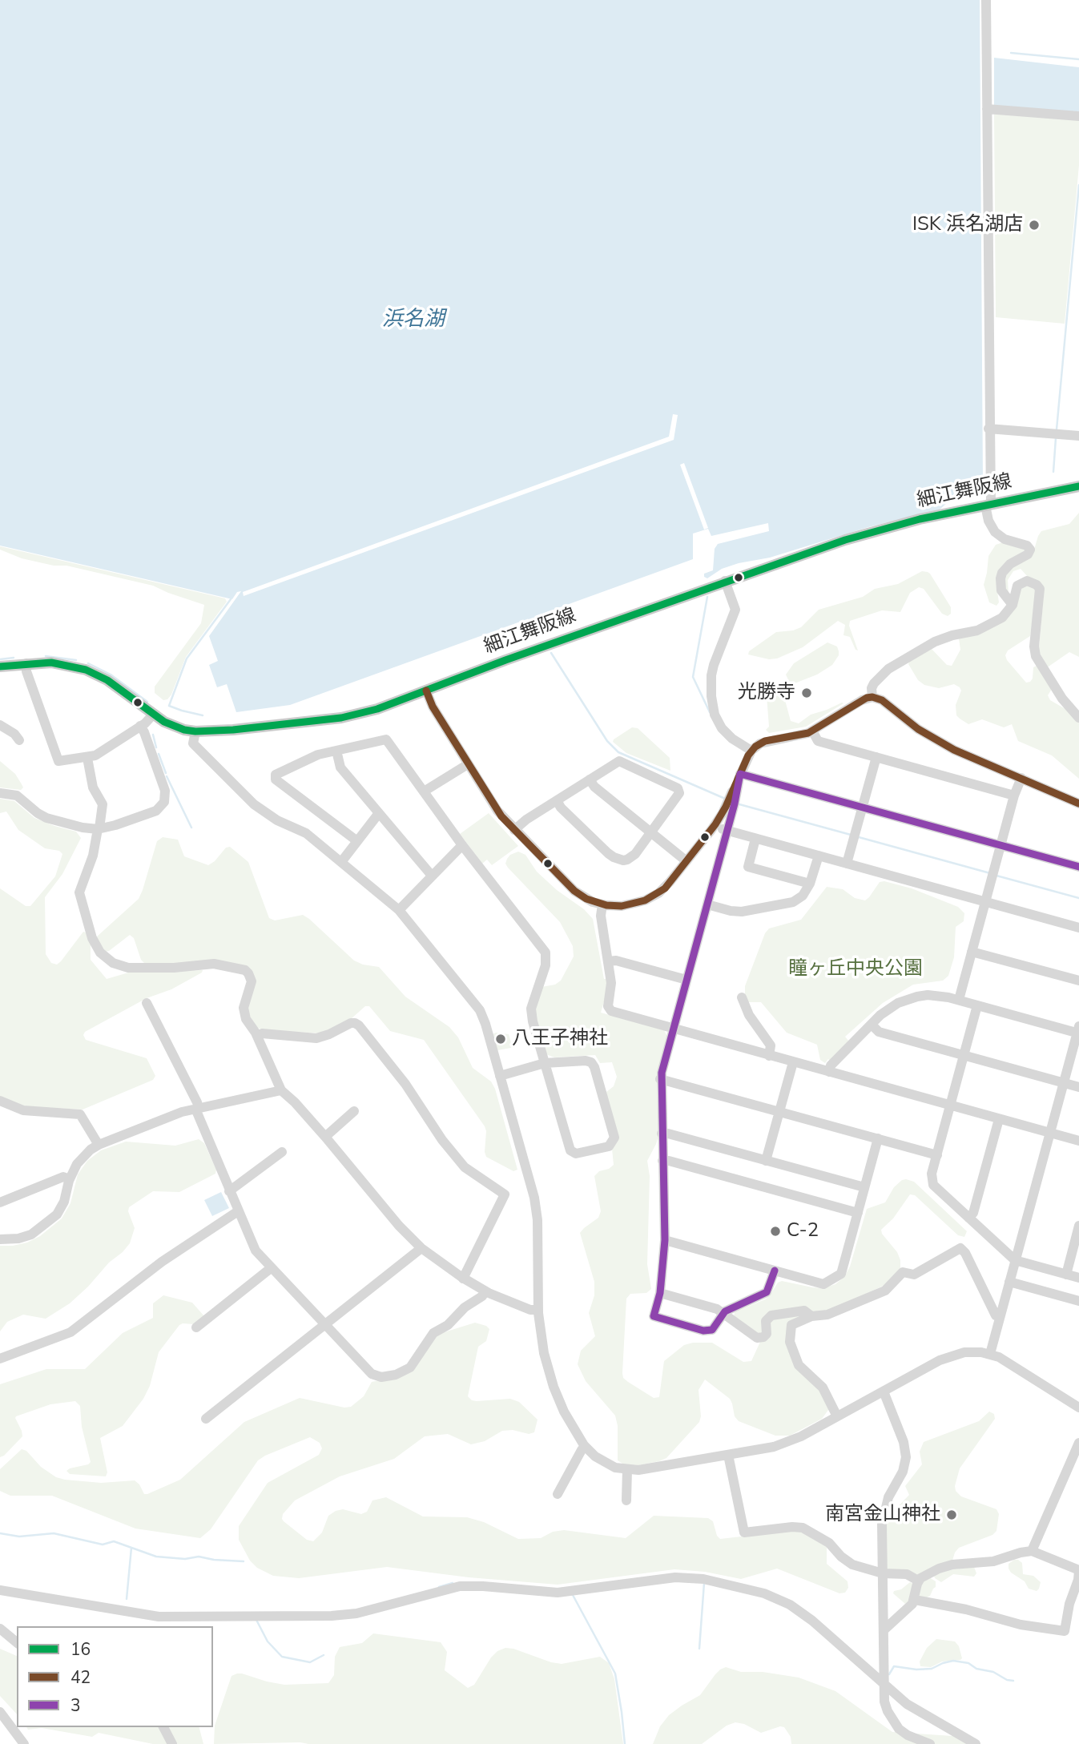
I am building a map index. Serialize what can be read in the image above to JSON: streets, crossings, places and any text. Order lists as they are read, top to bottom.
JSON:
{
  "streets": {
    "main road": ["細江舞阪線"]
  },
  "water": ["浜名湖"],
  "parks": ["瞳ヶ丘中央公園"],
  "places": [
    "ISK 浜名湖店",
    "光勝寺",
    "八王子神社",
    "C-2",
    "南宮金山神社"
  ],
  "lines": ["transit line 16", "transit line 42", "transit line 3"],
  "legend": ["16", "42", "3"]
}
